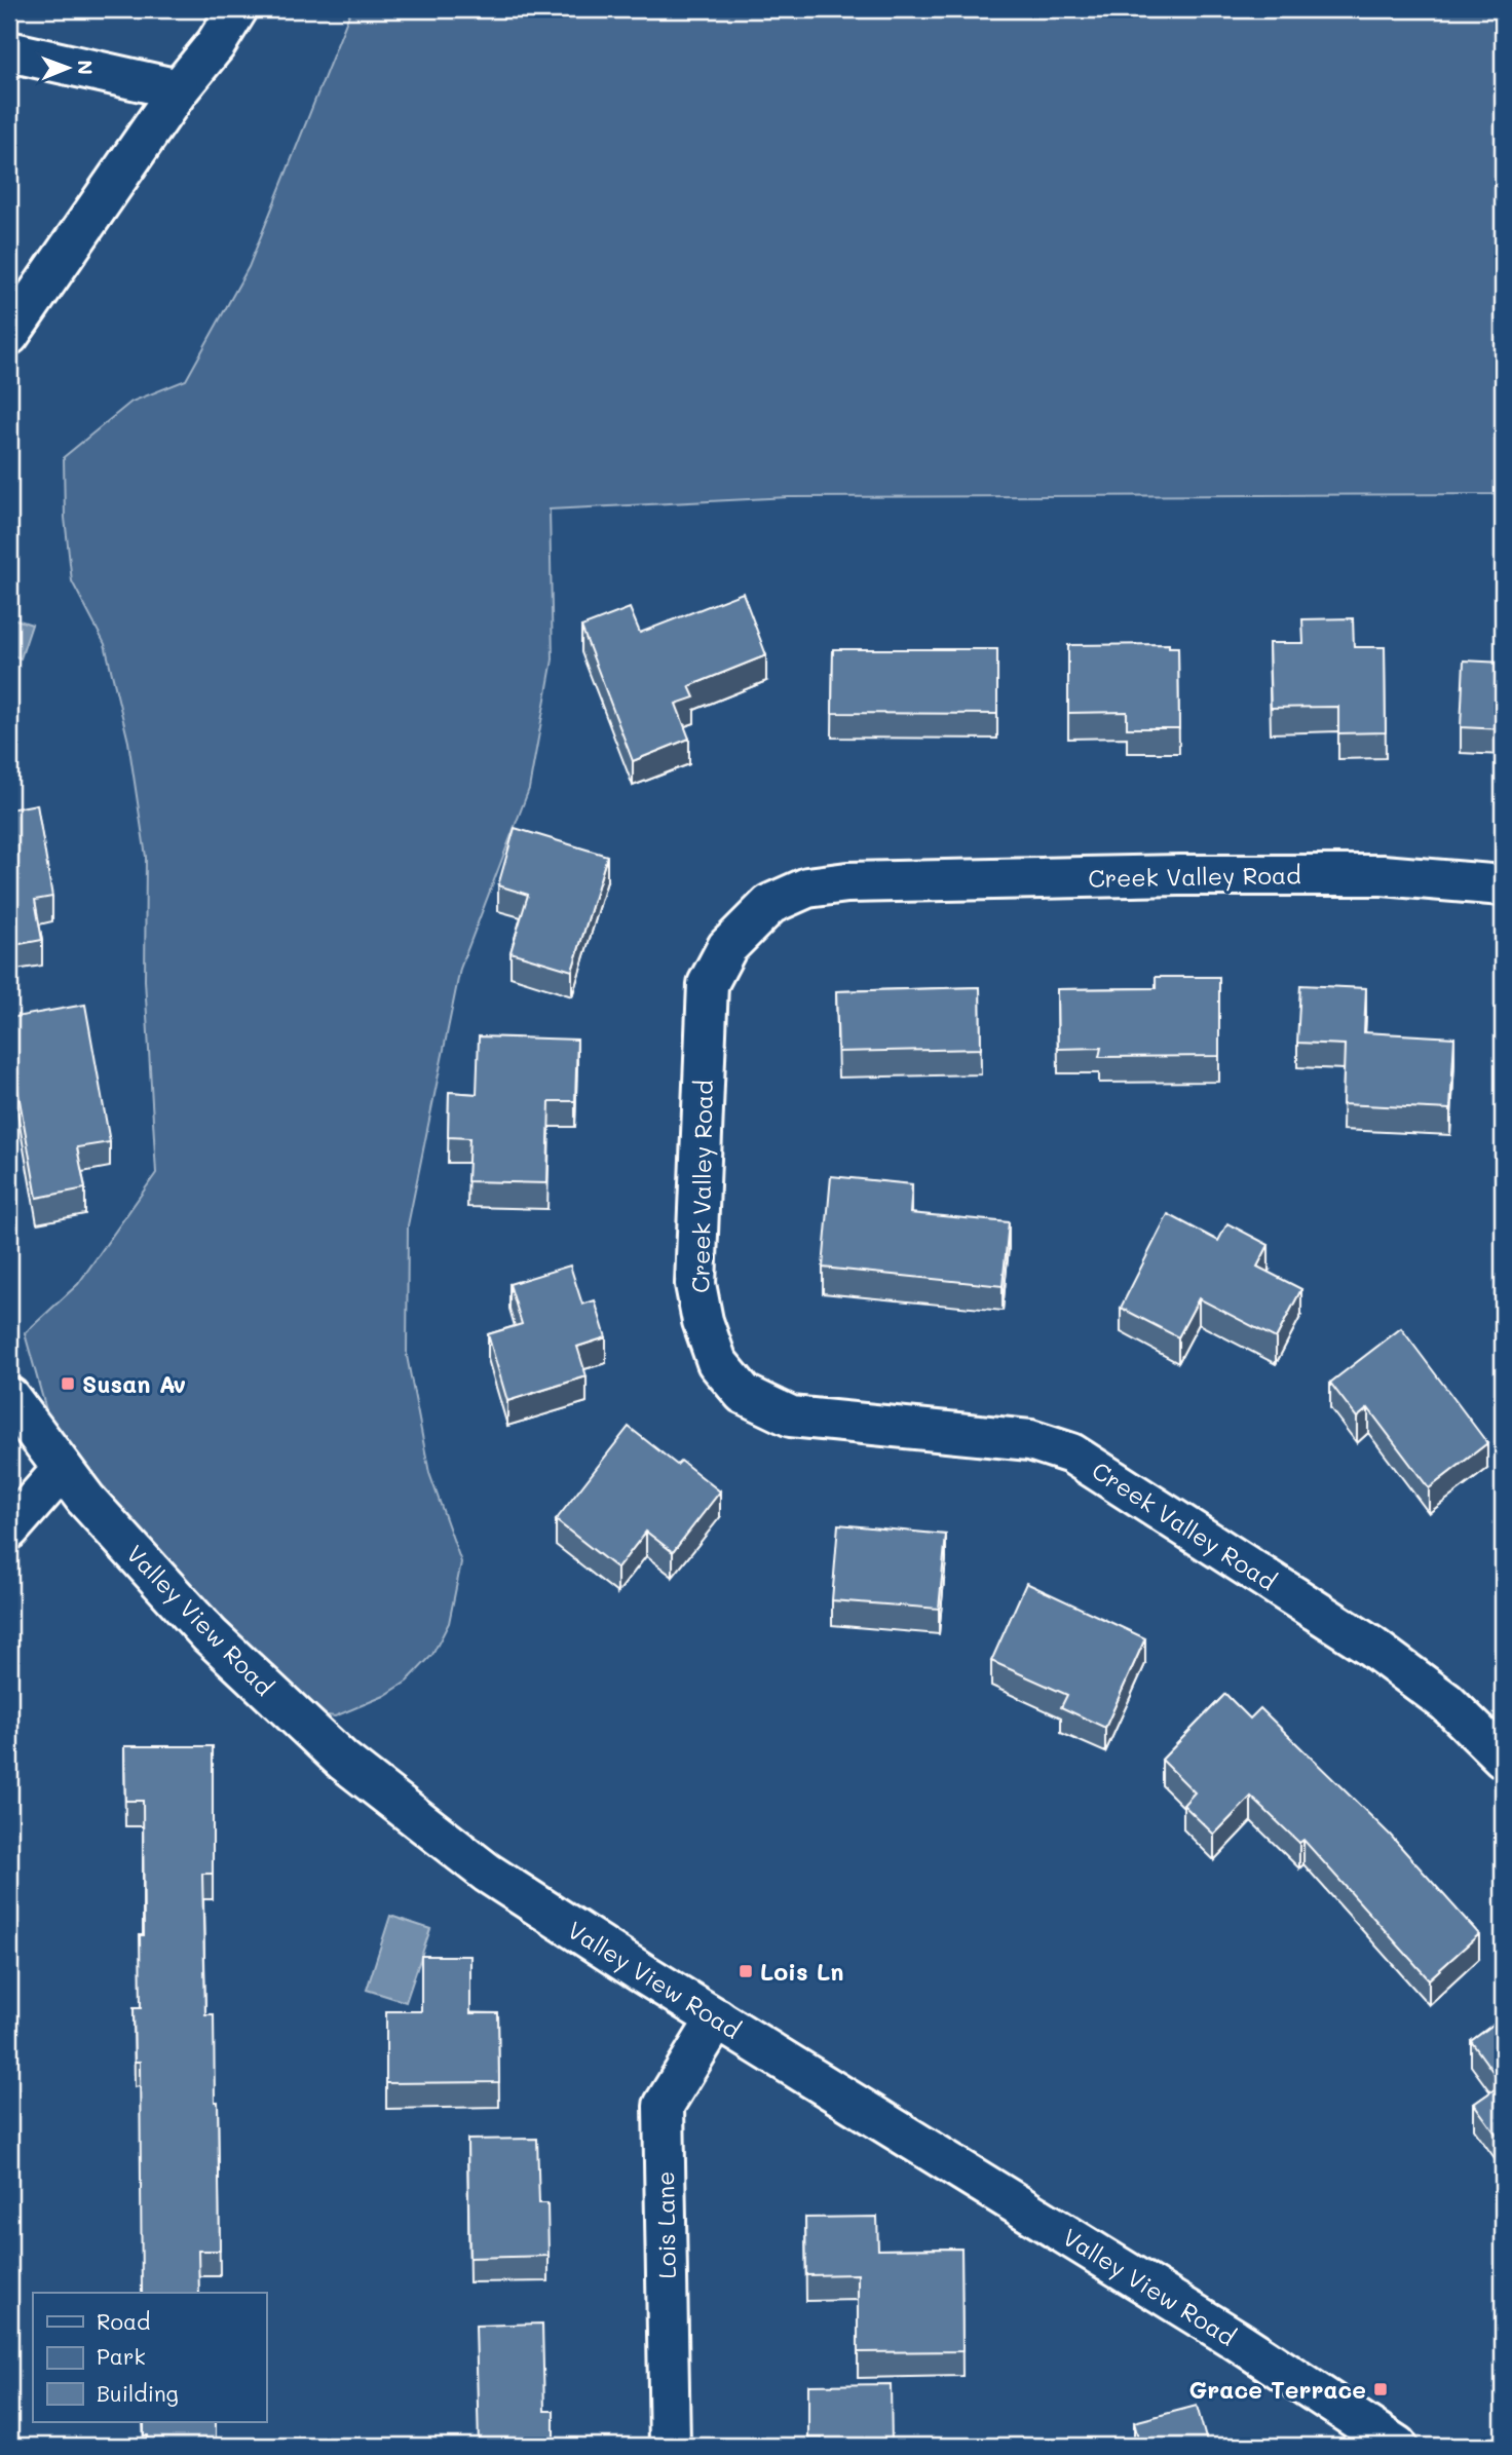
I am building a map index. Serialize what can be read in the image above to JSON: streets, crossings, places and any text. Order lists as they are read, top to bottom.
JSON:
{
  "streets": {
    "street": ["Creek Valley Road", "Valley View Road", "Lois Lane"]
  },
  "crossings": [
    ["Valley View Road", "Lois Lane"]
  ],
  "places": {
    "transit": ["Susan Av", "Lois Ln", "Grace Terrace"]
  },
  "legend": ["Road", "Park", "Building"],
  "north": "right"
}
